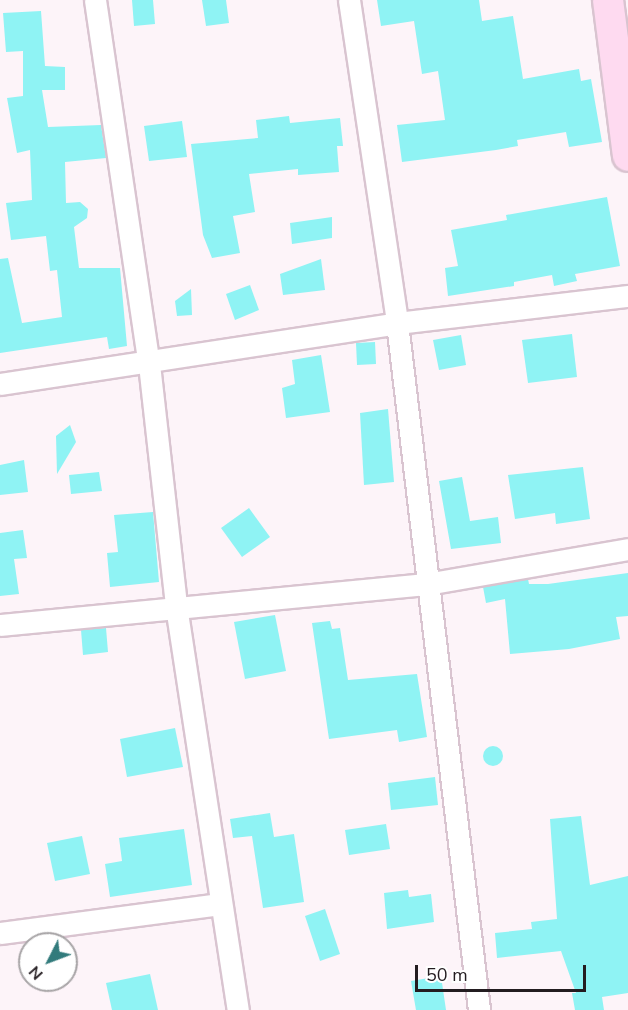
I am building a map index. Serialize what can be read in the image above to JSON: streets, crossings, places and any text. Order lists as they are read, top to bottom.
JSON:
{
  "scale_bar": "50 m",
  "north": "bottom left"
}
